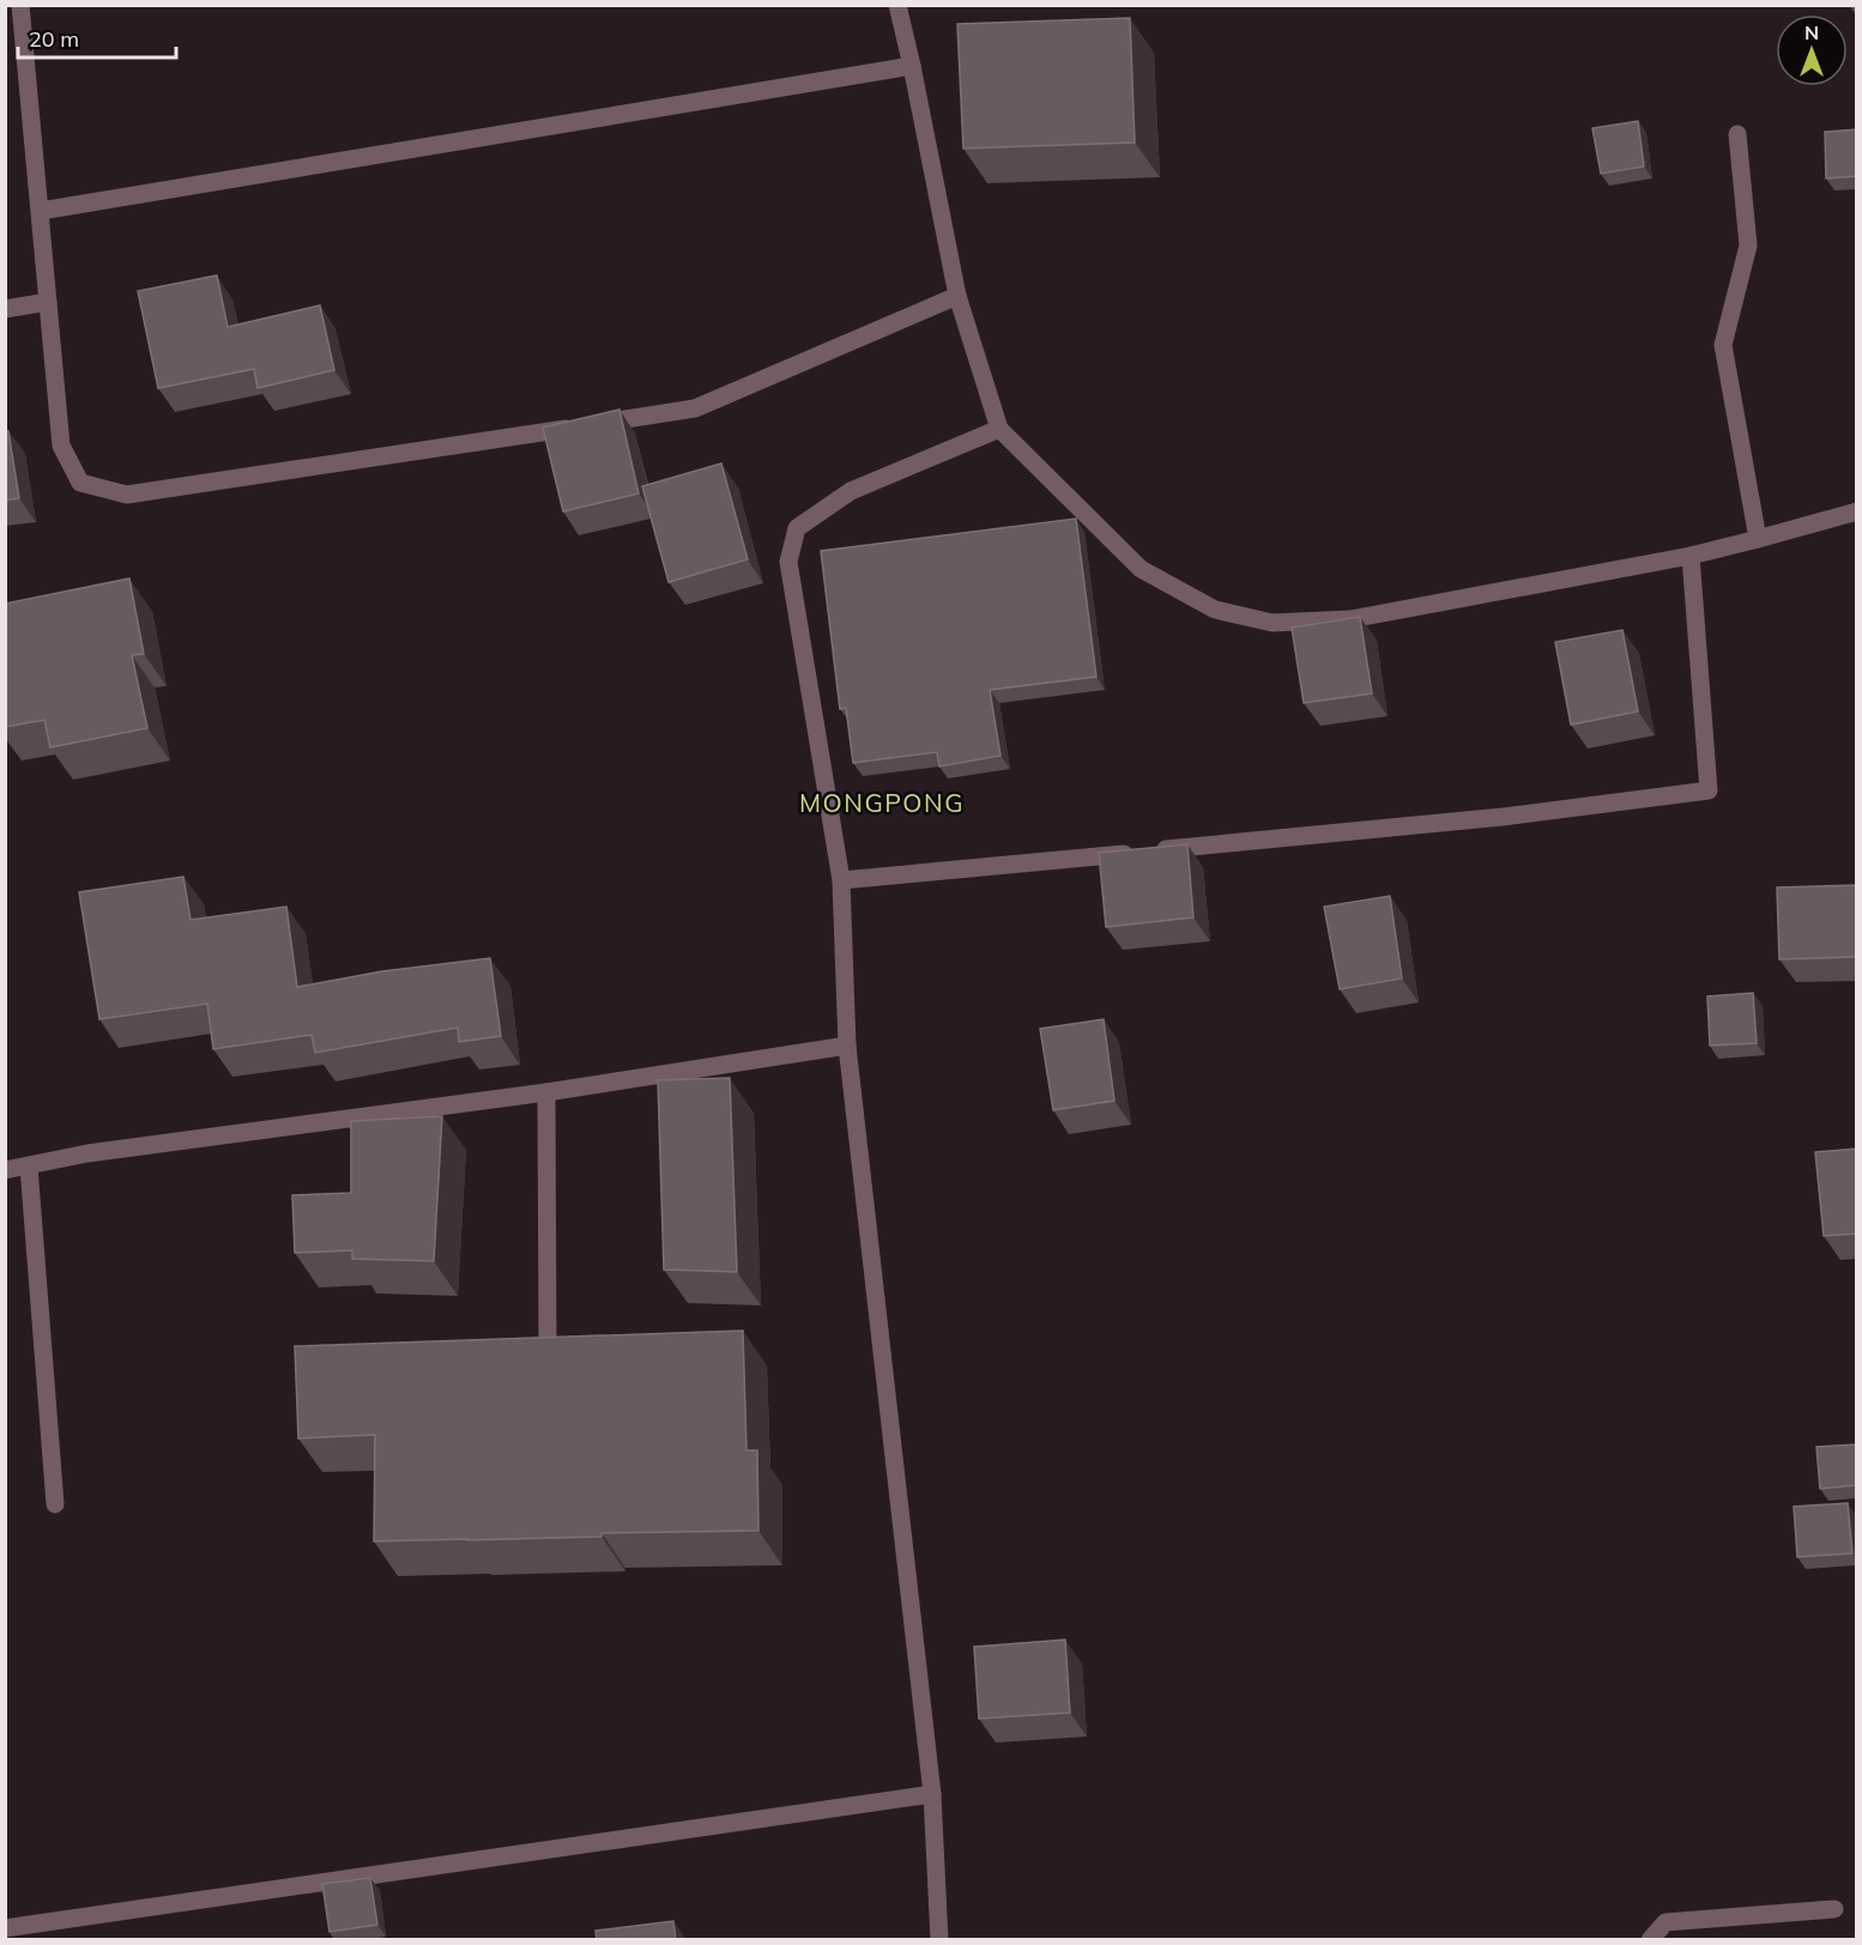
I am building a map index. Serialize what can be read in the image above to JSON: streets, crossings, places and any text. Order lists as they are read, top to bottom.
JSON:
{
  "districts": ["MONGPONG"],
  "scale_bar": "20 m",
  "north": "top"
}
